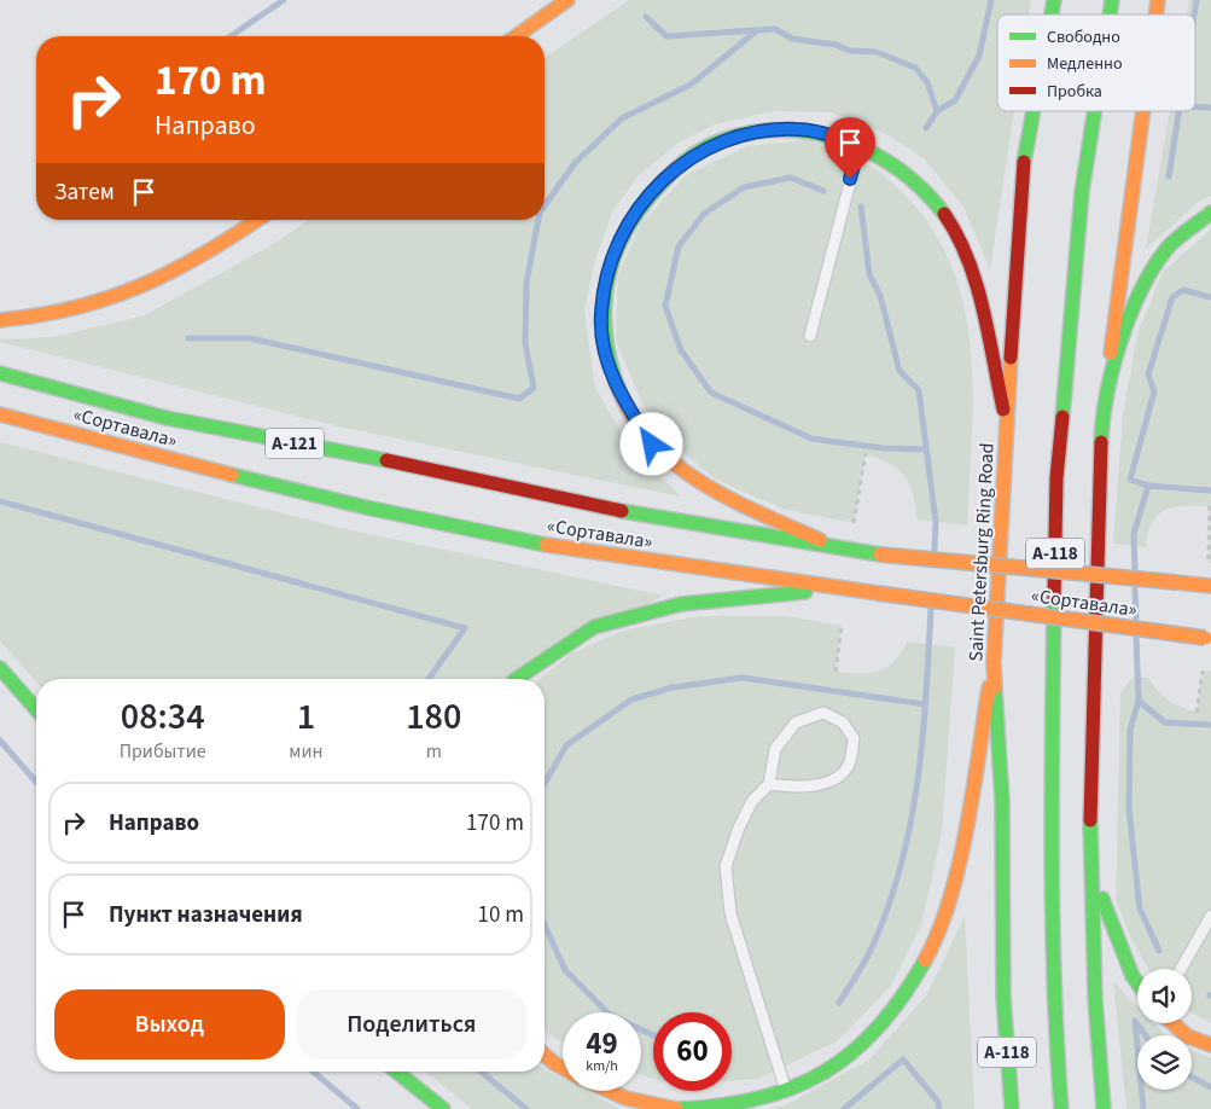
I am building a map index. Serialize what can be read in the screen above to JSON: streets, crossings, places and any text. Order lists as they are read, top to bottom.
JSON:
{
  "streets": {
    "main road": [
      "«Сортавала»",
      "А-121",
      "Saint Petersburg Ring Road",
      "А-118"
    ]
  },
  "legend": ["Свободно", "Медленно", "Пробка"],
  "page": {
    "turn": ["170 m", "Направо"],
    "then": "Затем",
    "eta": [
      "08:34",
      "Прибытие",
      "1",
      "мин",
      "180",
      "m"
    ],
    "list": [
      {
        "name": "Направо",
        "value": "170 m"
      },
      {
        "name": "Пункт назначения",
        "value": "10 m"
      }
    ],
    "buttons": ["Выход", "Поделиться"],
    "speed": "49 km/h",
    "limit": "60"
  }
}
